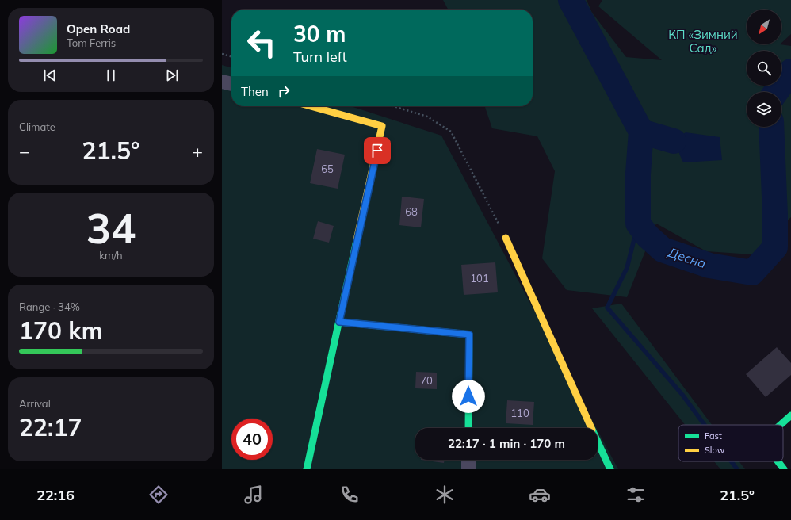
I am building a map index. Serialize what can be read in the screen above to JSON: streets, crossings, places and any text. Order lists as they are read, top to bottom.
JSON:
{
  "water": ["Десна"],
  "parks": ["КП «Зимний Сад»"],
  "house_numbers": [
    "65",
    "68",
    "101",
    "70",
    "110"
  ],
  "legend": ["Fast", "Slow"],
  "north": "bottom left",
  "page": {
    "turn": ["30 m", "Turn left"],
    "song": ["Open Road", "Tom Ferris"],
    "then": "Then",
    "tile": [
      "Climate",
      ["34", "km/h"],
      ["Range · 34%", "170 km"],
      ["Arrival", "22:17"]
    ],
    "heat": ["−", "21.5°", "+"],
    "limit": "40",
    "trip": "22:17 · 1 min · 170 m",
    "tabs": ["22:16", "21.5°"]
  }
}
